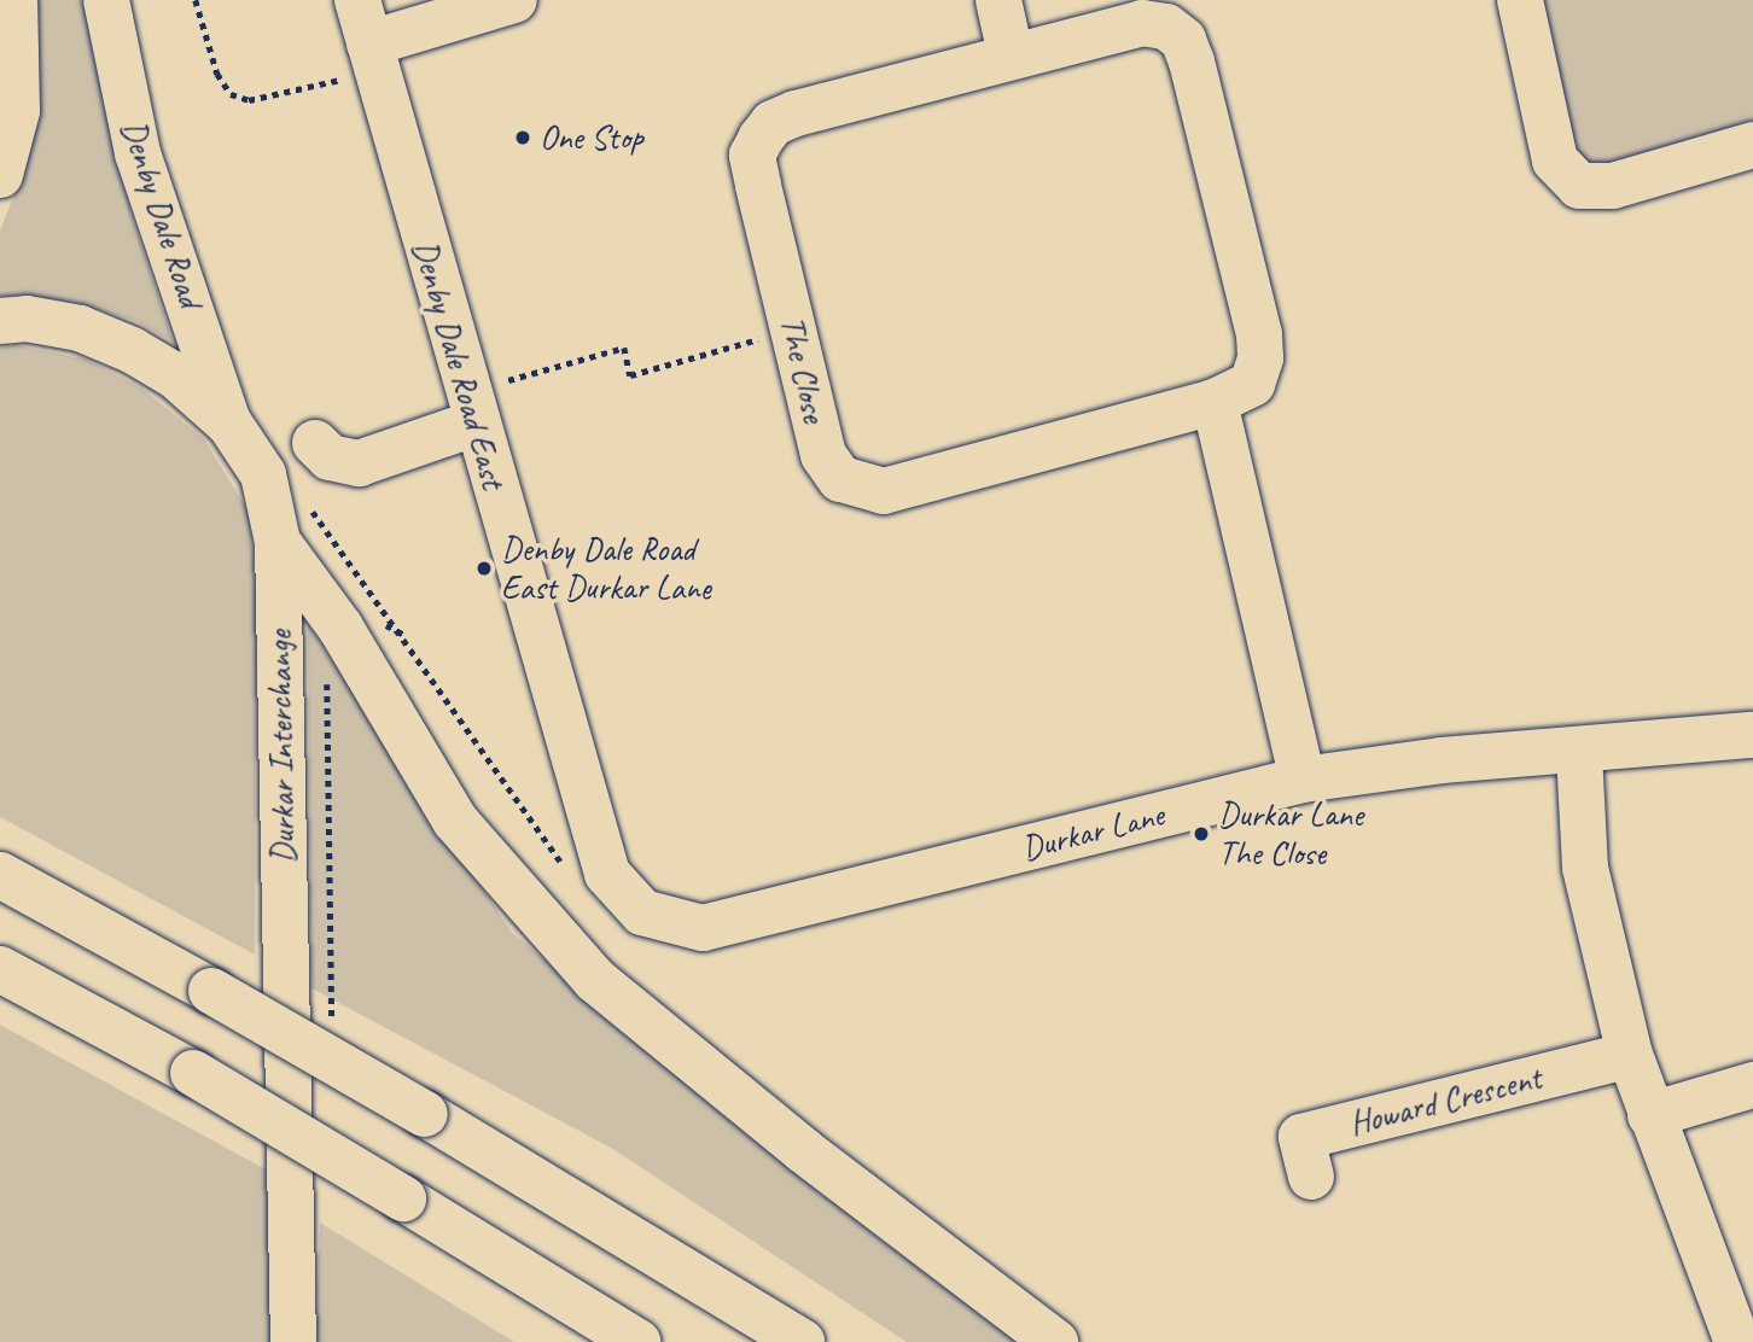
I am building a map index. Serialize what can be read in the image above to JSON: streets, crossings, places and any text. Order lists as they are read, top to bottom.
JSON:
{
  "streets": {
    "main road": [
      "Denby Dale Road",
      "Denby Dale Road East",
      "The Close",
      "Durkar Interchange",
      "Durkar Lane",
      "Howard Crescent"
    ]
  },
  "crossings": [
    ["Denby Dale Road", "Durkar Interchange"],
    ["Denby Dale Road East", "Durkar Lane"]
  ],
  "places": ["One Stop", "Denby Dale Road East Durkar Lane", "Durkar Lane The Close"]
}
